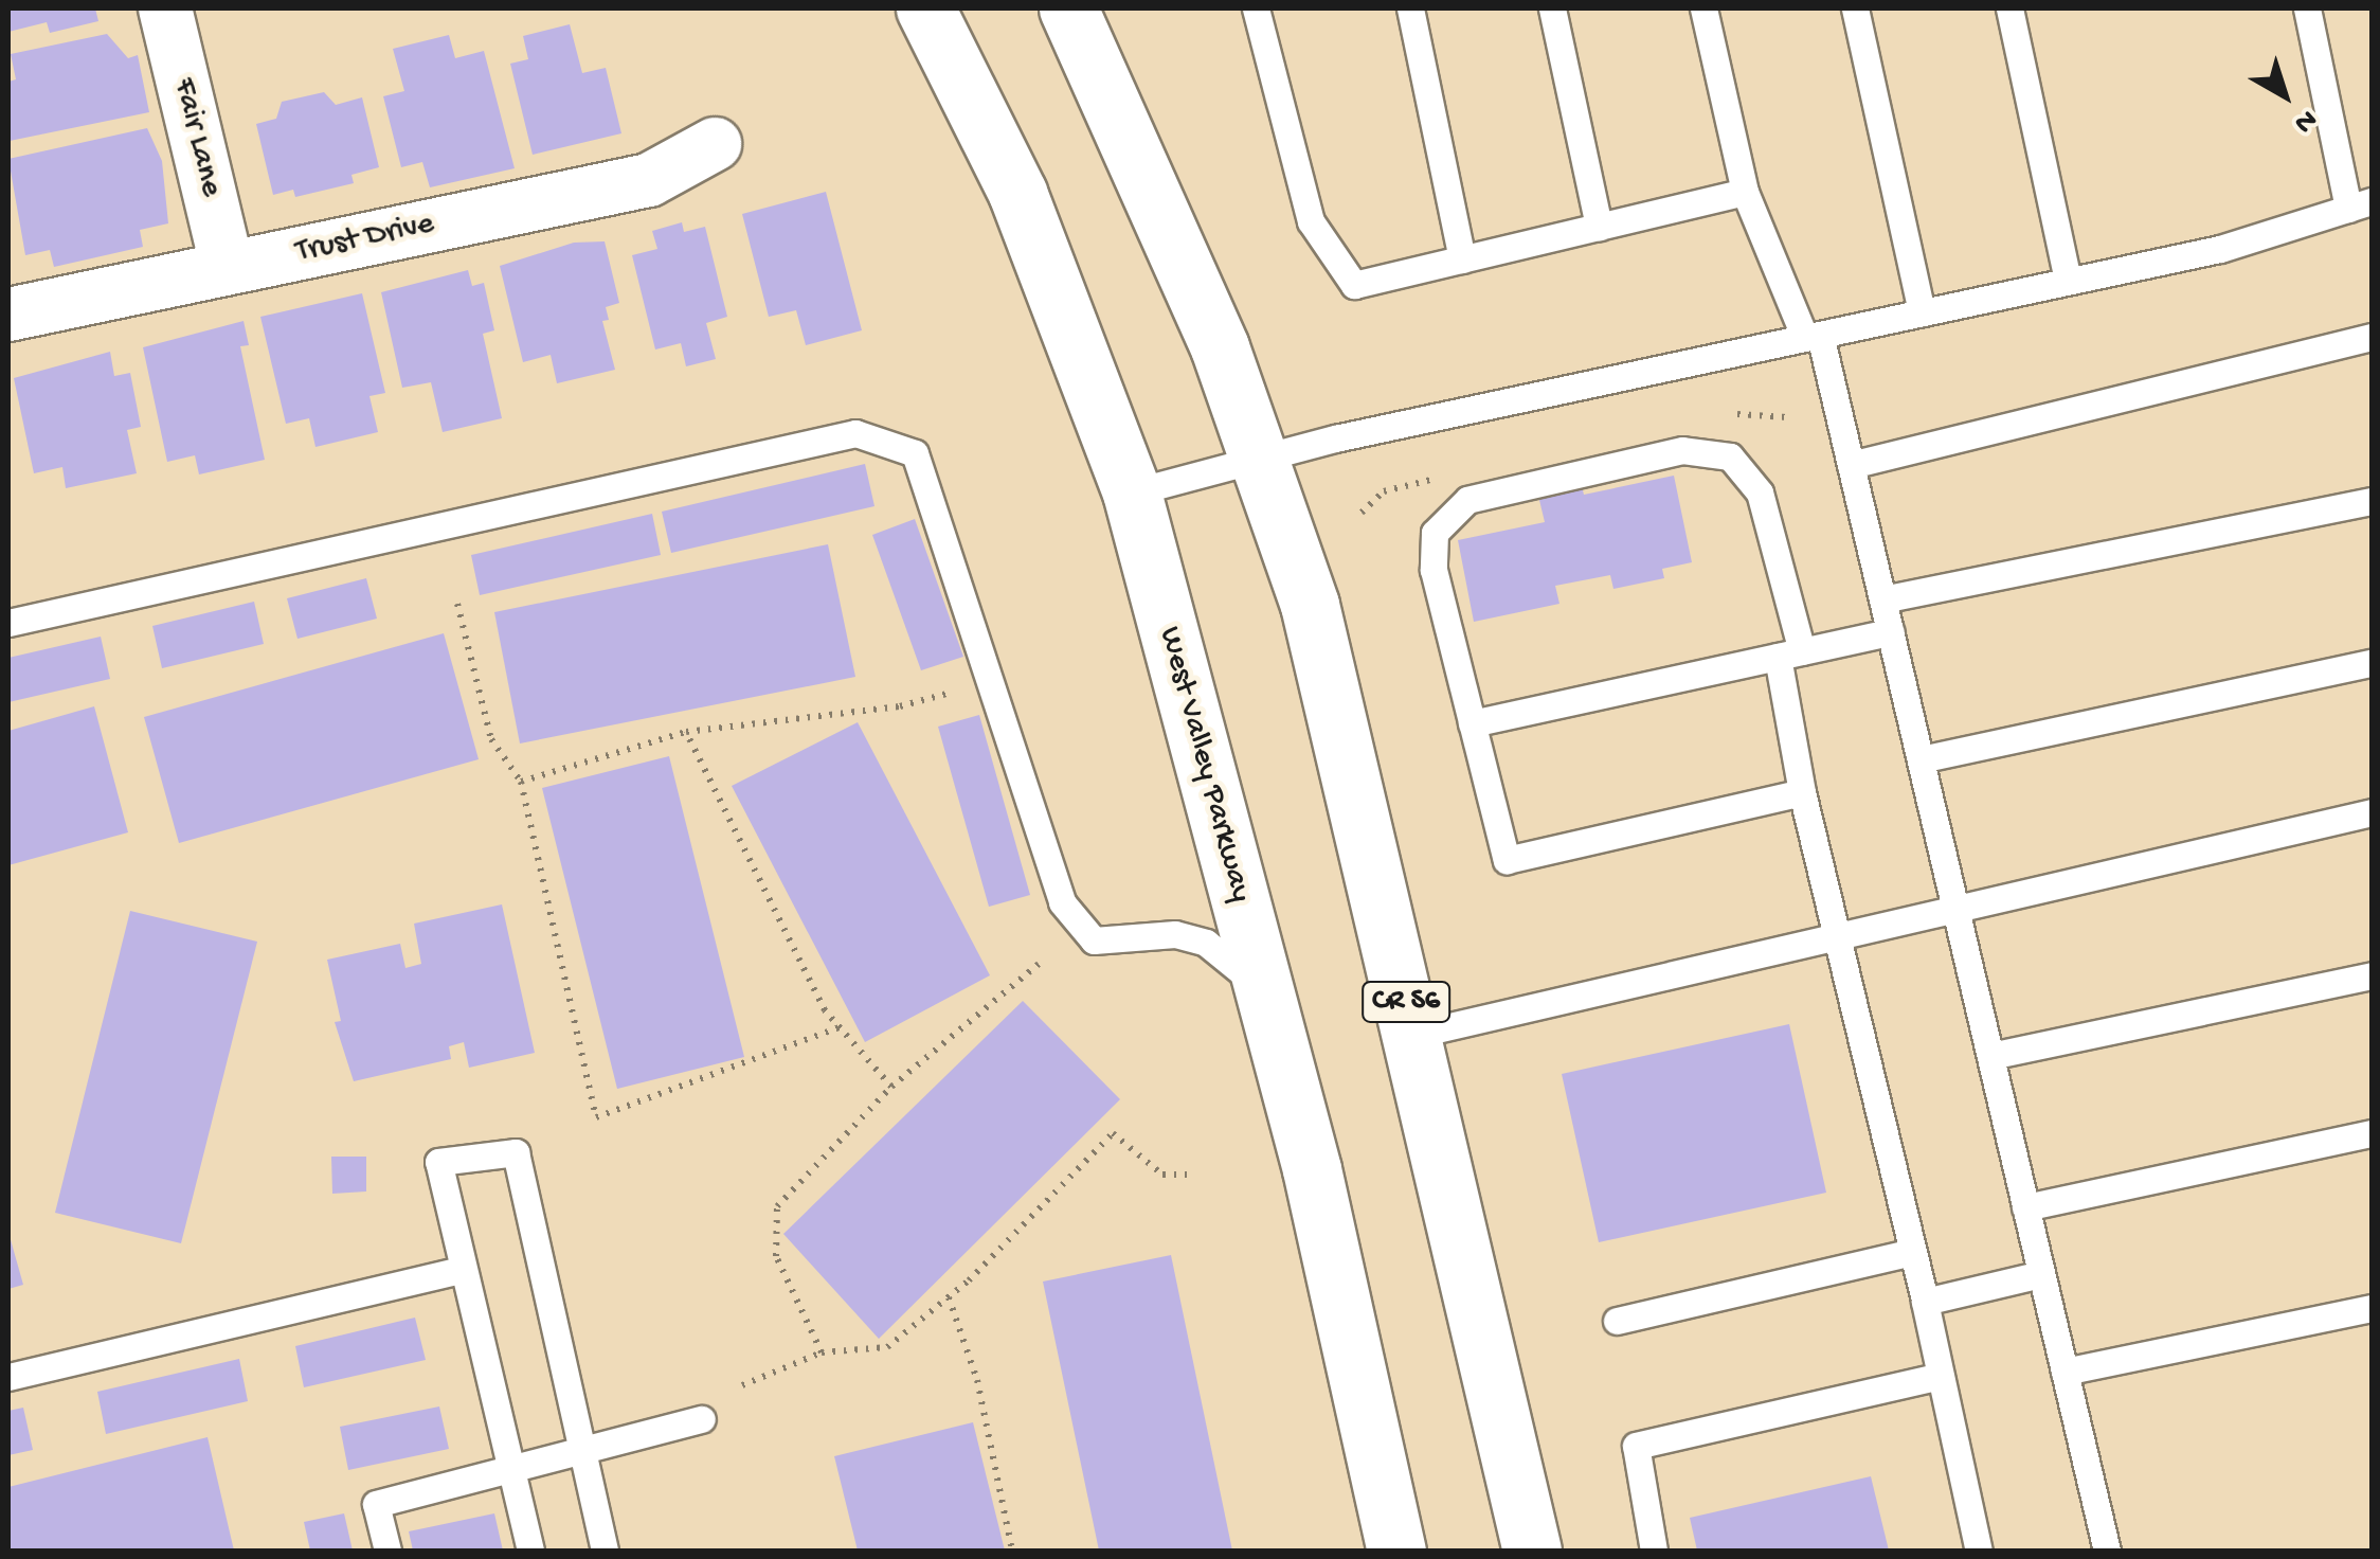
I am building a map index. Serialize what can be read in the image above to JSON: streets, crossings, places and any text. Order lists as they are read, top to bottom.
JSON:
{
  "streets": {
    "main road": ["West Valley Parkway", "CR S6"],
    "street": ["Fair Lane", "Trust Drive"]
  },
  "crossings": [
    ["Fair Lane", "Trust Drive"]
  ],
  "north": "bottom right"
}
